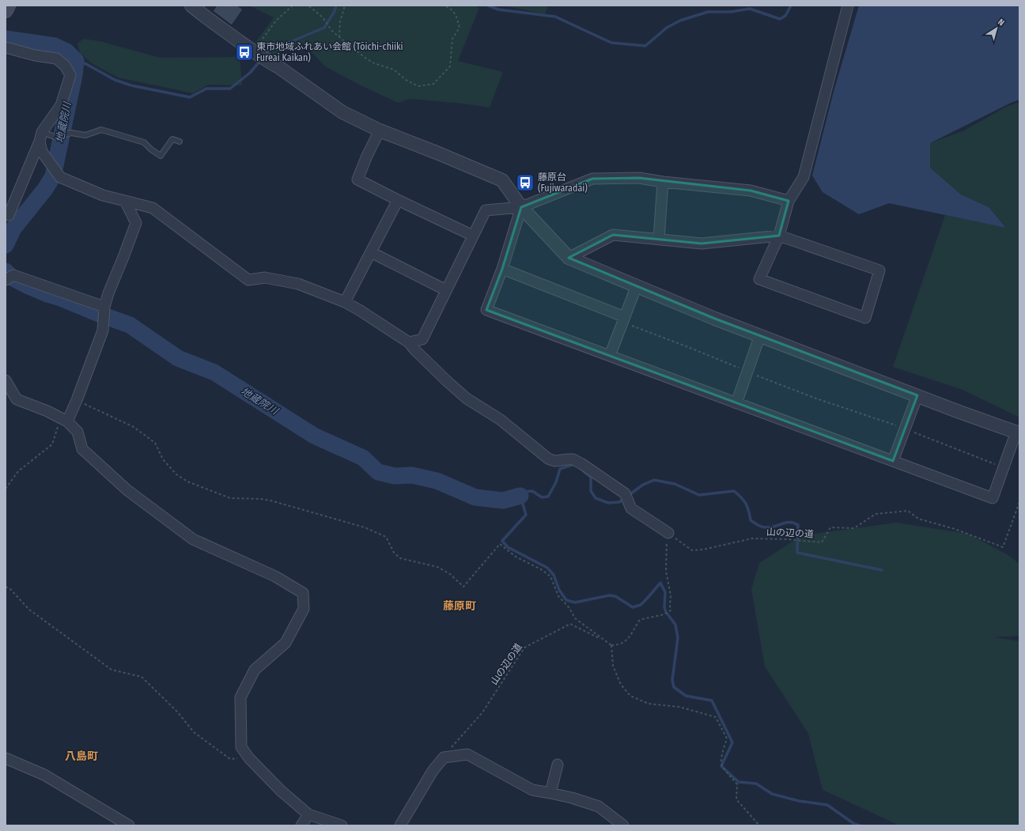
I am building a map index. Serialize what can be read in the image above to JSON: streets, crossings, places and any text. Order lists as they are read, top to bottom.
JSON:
{
  "streets": {
    "path": ["山の辺の道"]
  },
  "districts": ["藤原町", "八島町"],
  "water": ["地蔵院川"],
  "places": {
    "bus stop": ["東市地域ふれあい会館 (Tōichi-chiiki Fureai Kaikan)", "藤原台 (Fujiwaradai)"]
  },
  "north": "top right"
}
